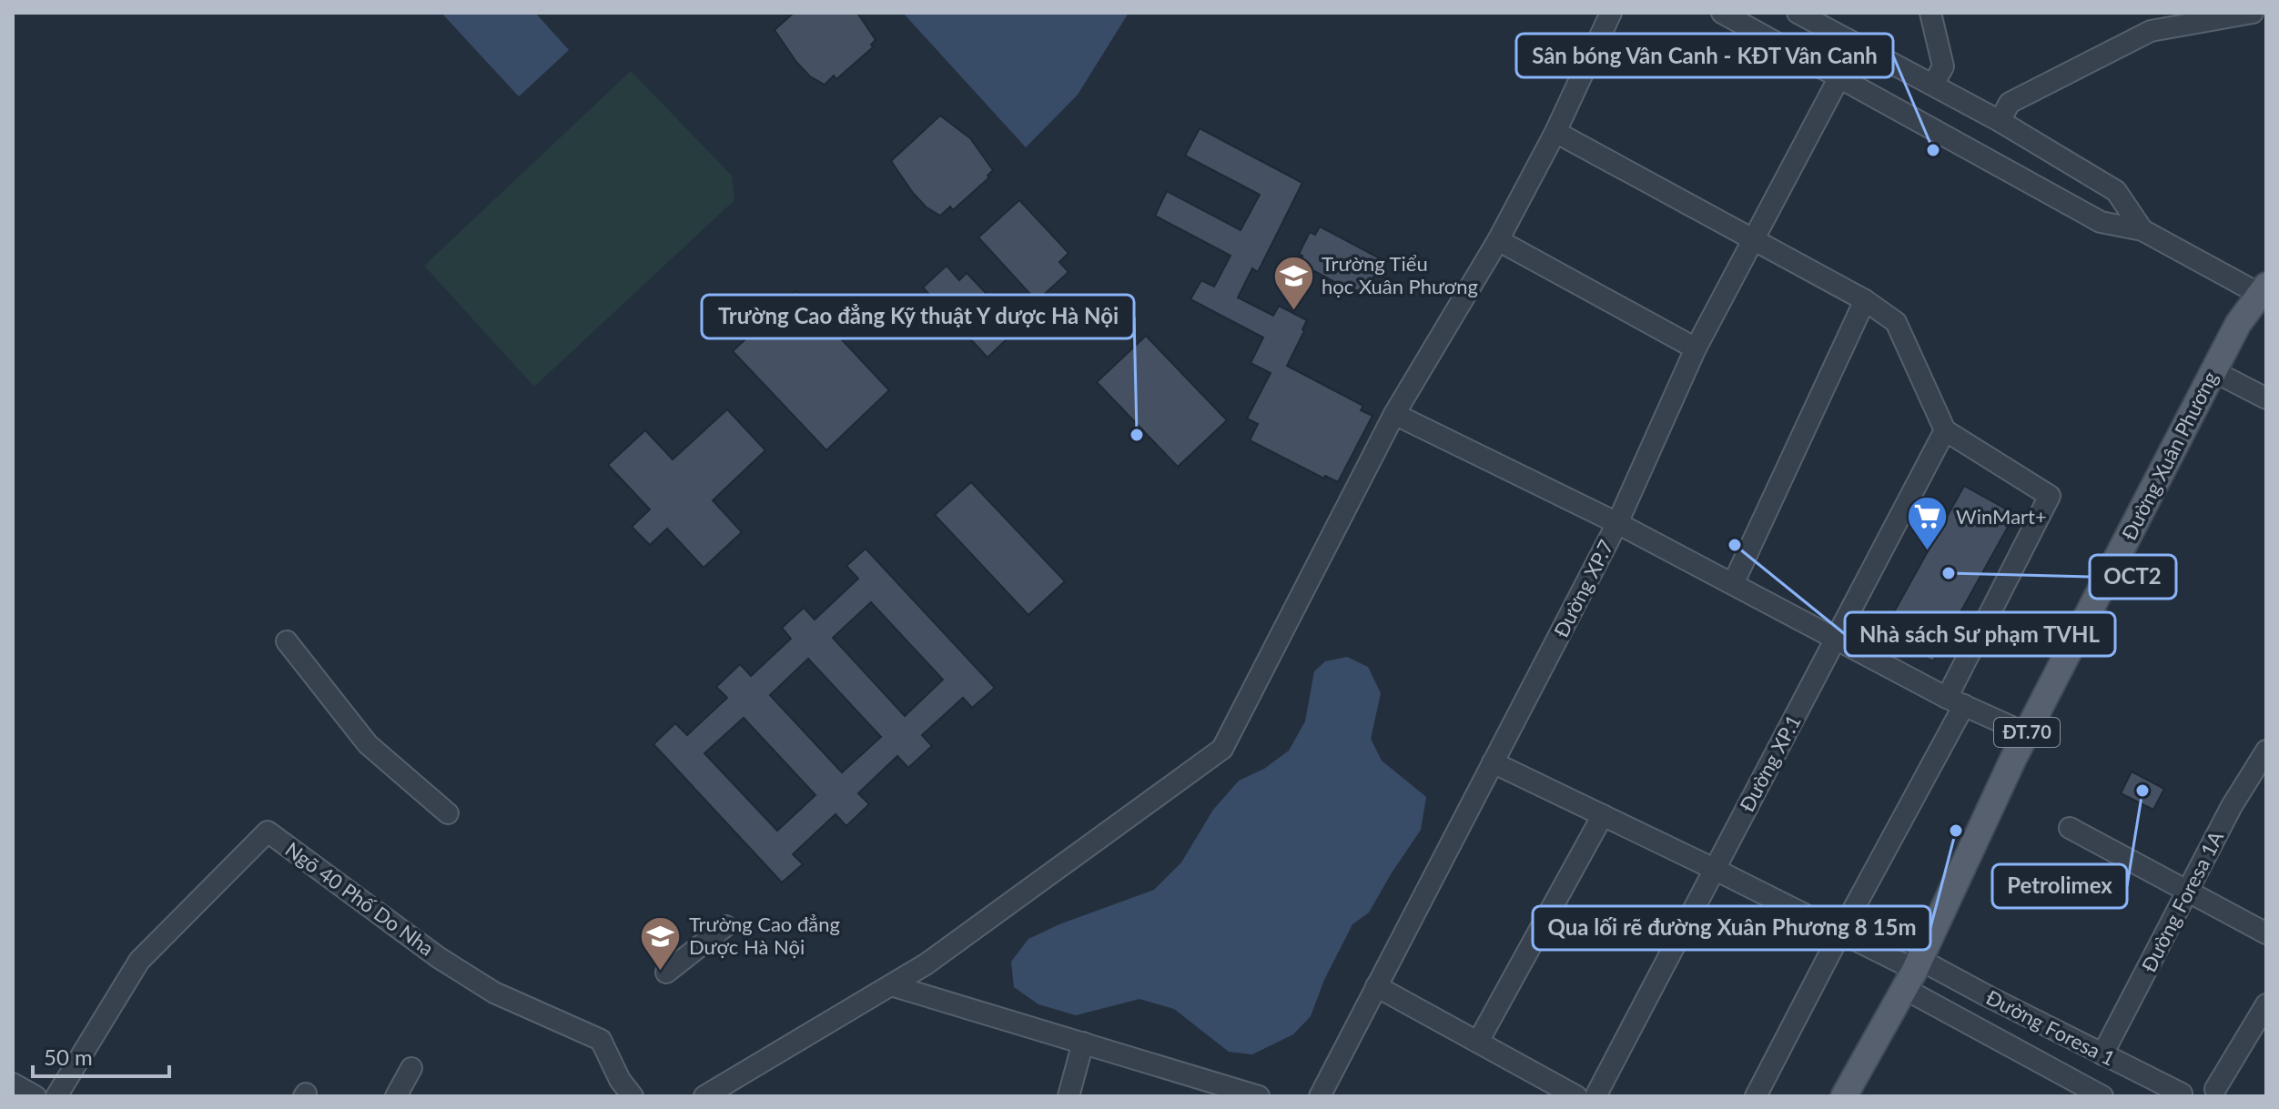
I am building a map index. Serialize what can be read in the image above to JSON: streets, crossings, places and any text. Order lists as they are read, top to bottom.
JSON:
{
  "streets": {
    "main road": ["Đường Xuân Phương", "ĐT.70"],
    "street": [
      "Đường XP.7",
      "Đường XP.1",
      "Ngõ 40 Phố Do Nha",
      "Đường Foresa 1A",
      "Đường Foresa 1"
    ]
  },
  "crossings": [
    ["Đường Xuân Phương", "Đường Foresa 1"],
    ["Đường Foresa 1A", "Đường Foresa 1"]
  ],
  "places": {
    "other": [
      "Sân bóng Vân Canh - KĐT Vân Canh",
      "Trường Cao đẳng Kỹ thuật Y dược Hà Nội",
      "Nhà sách Sư phạm TVHL",
      "OCT2",
      "Petrolimex",
      "Qua lối rẽ đường Xuân Phương 8 15m"
    ],
    "school or university": ["Trường Tiểu học Xuân Phương", "Trường Cao đẳng Dược Hà Nội"],
    "supermarket": ["WinMart+"]
  },
  "scale_bar": "50 m"
}
